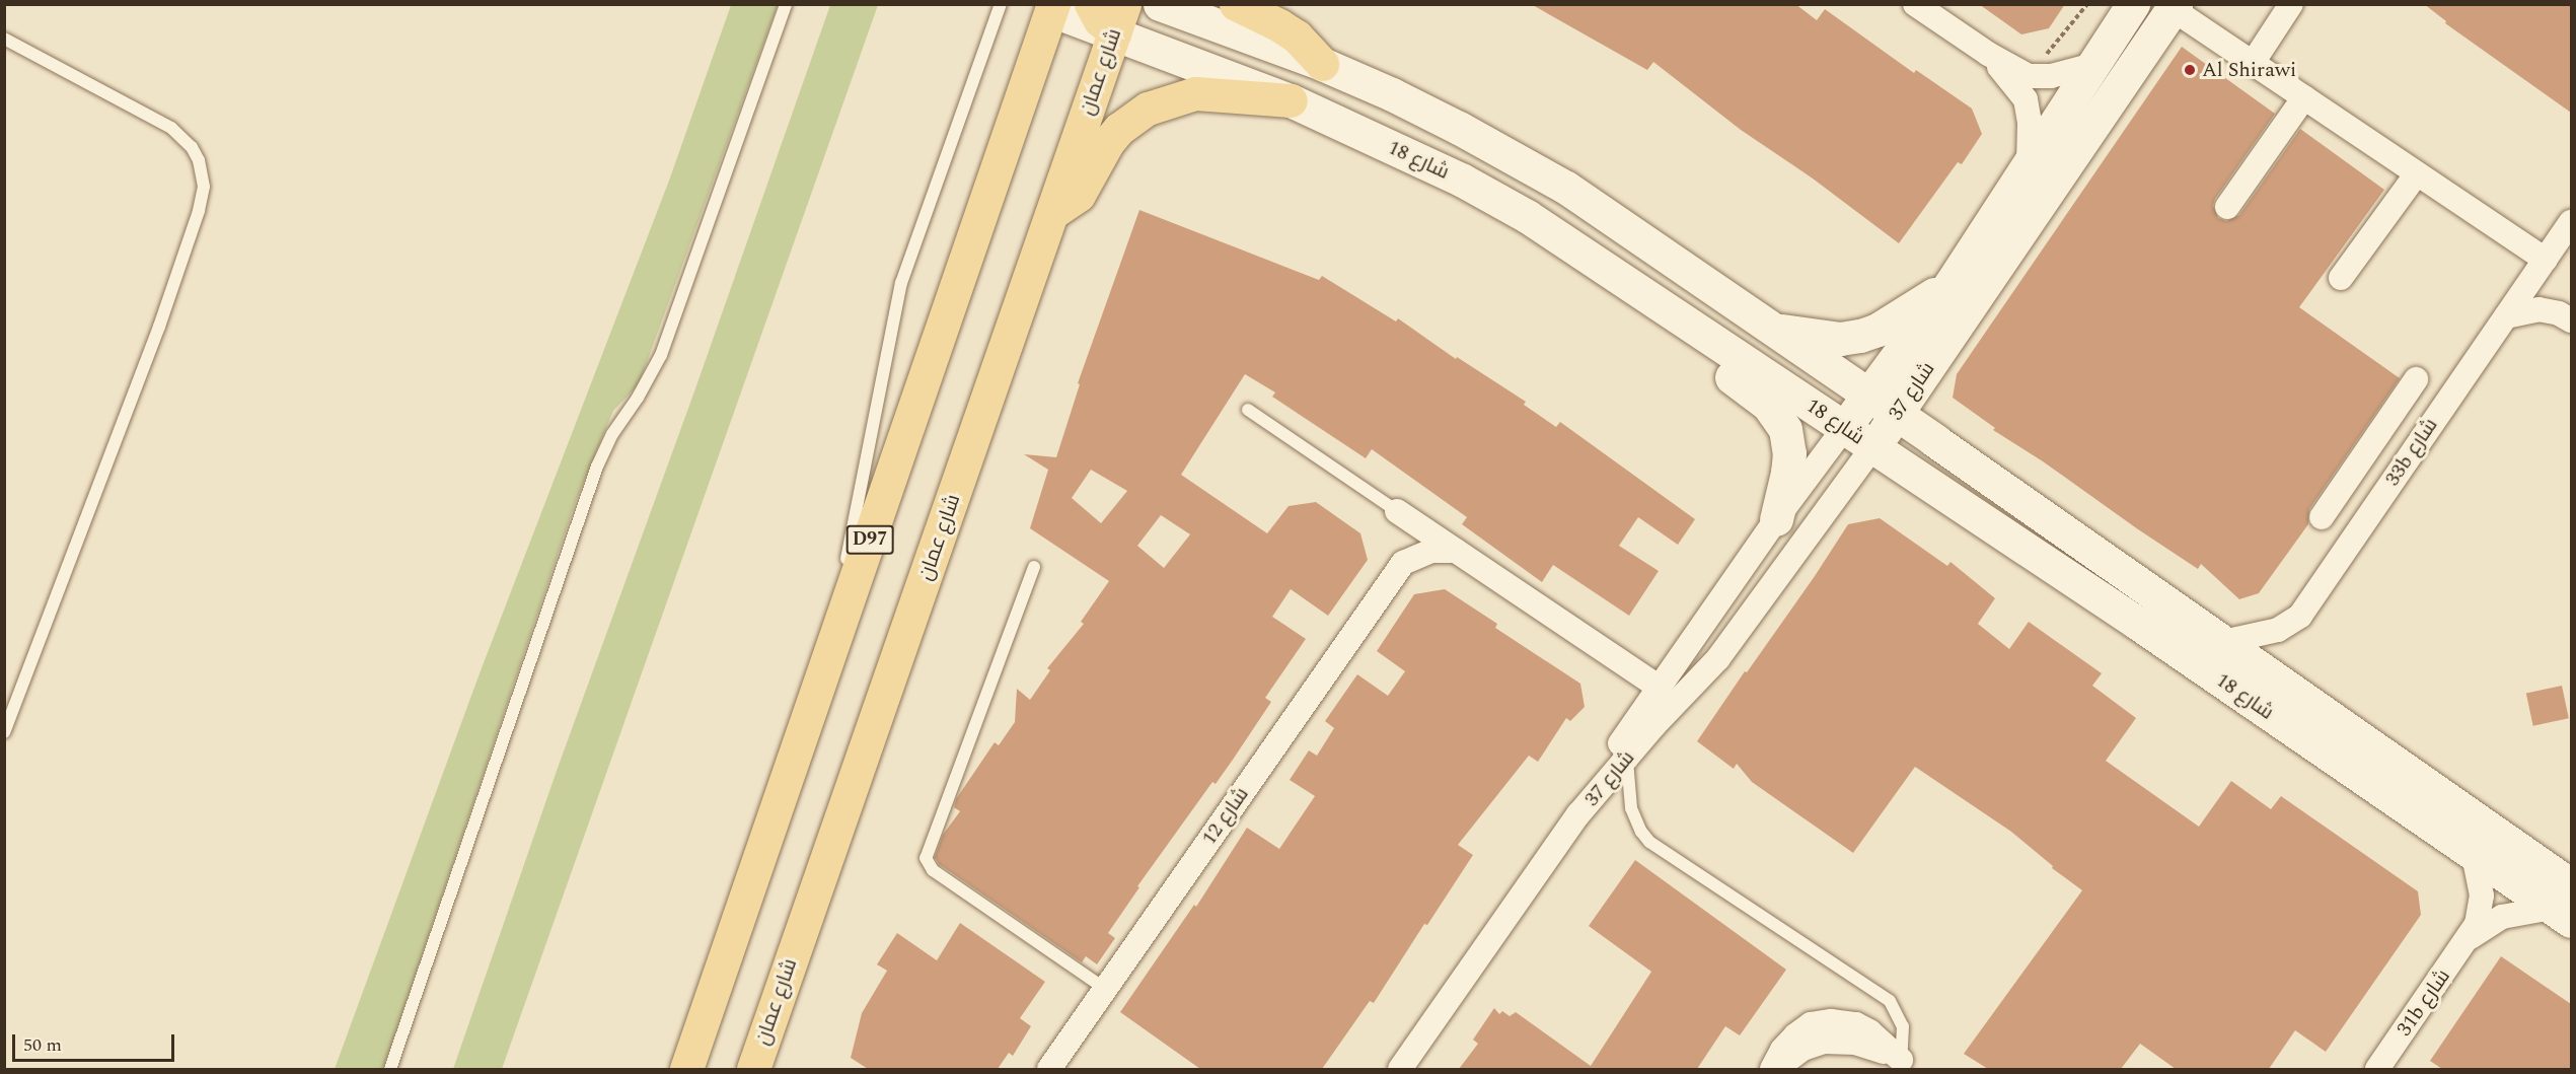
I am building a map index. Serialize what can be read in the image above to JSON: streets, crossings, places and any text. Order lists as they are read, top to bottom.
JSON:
{
  "streets": {
    "main road": ["شارع عمان", "D97"],
    "street": [
      "شارع 18",
      "شارع 37",
      "33b شارع",
      "شارع 12",
      "31b شارع"
    ]
  },
  "crossings": [
    ["شارع عمان", "شارع 18"],
    ["شارع 18", "شارع 37"],
    ["شارع 18", "33b شارع"],
    ["شارع 18", "D97"],
    ["شارع 18", "31b شارع"]
  ],
  "places": ["Al Shirawi"],
  "scale_bar": "50 m"
}
